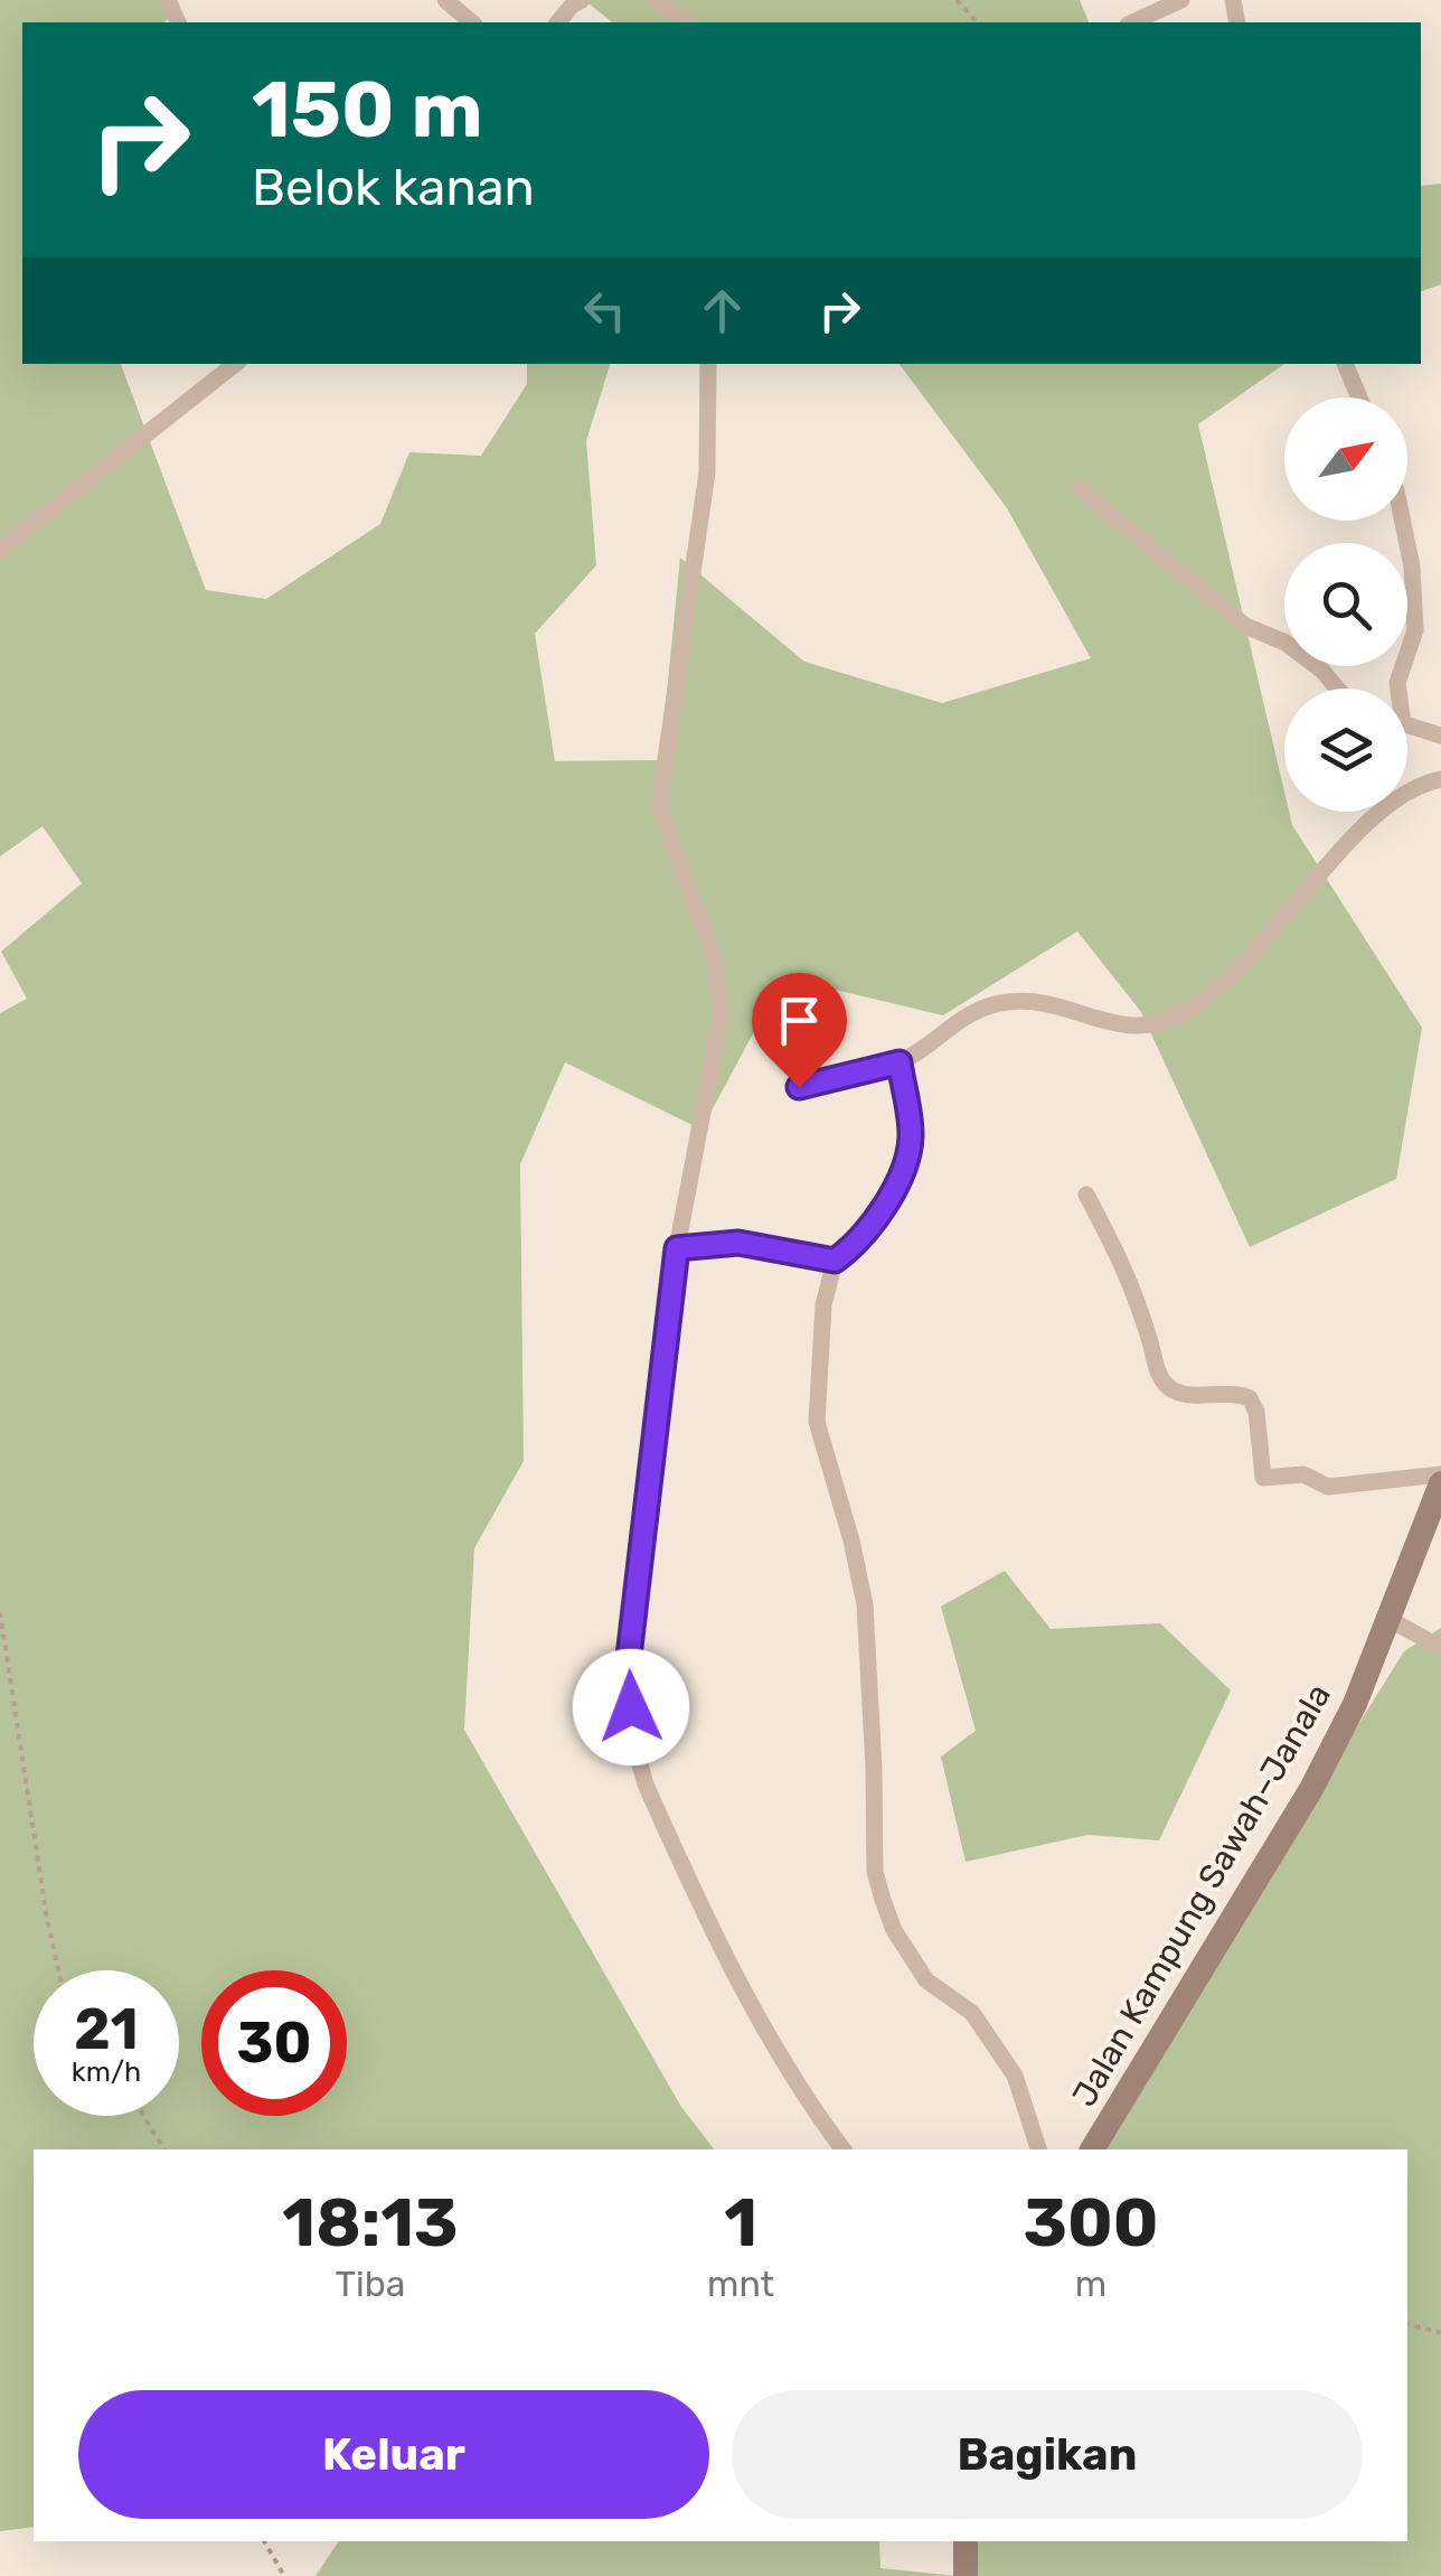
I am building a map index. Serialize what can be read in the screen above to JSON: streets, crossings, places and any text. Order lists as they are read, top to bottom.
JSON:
{
  "streets": {
    "main road": ["Jalan Kampung Sawah–Janala"]
  },
  "north": "top right",
  "page": {
    "turn": ["150 m", "Belok kanan"],
    "speed": "21 km/h",
    "limit": "30",
    "eta": [
      "18:13",
      "Tiba",
      "1",
      "mnt",
      "300",
      "m"
    ],
    "buttons": ["Keluar", "Bagikan"]
  }
}
